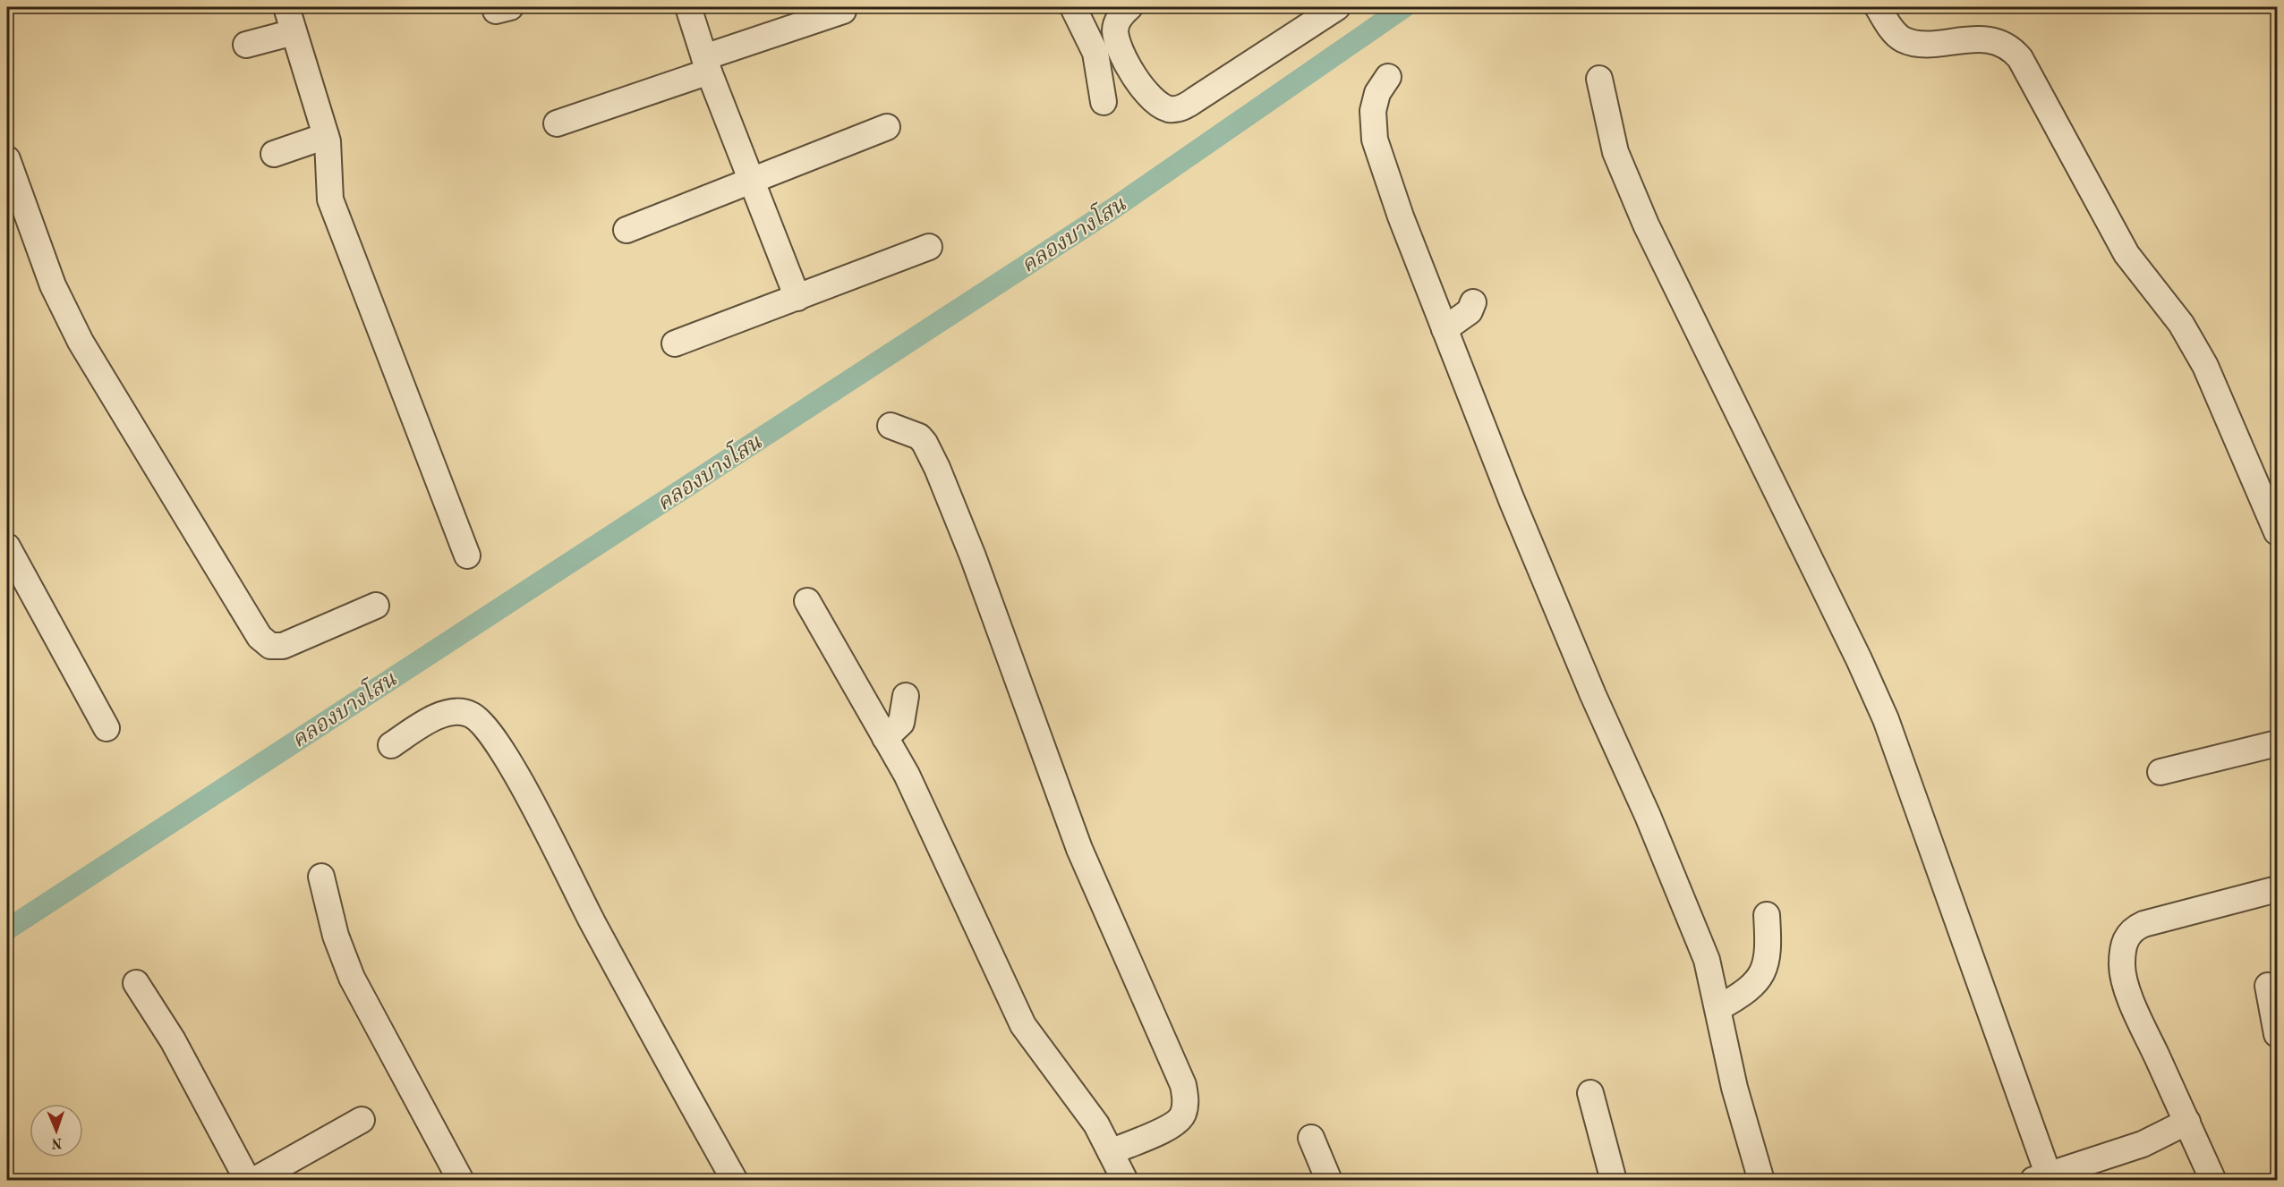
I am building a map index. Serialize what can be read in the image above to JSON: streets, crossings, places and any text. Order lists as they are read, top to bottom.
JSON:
{
  "water": ["คลองบางโสน"],
  "north": "bottom"
}
